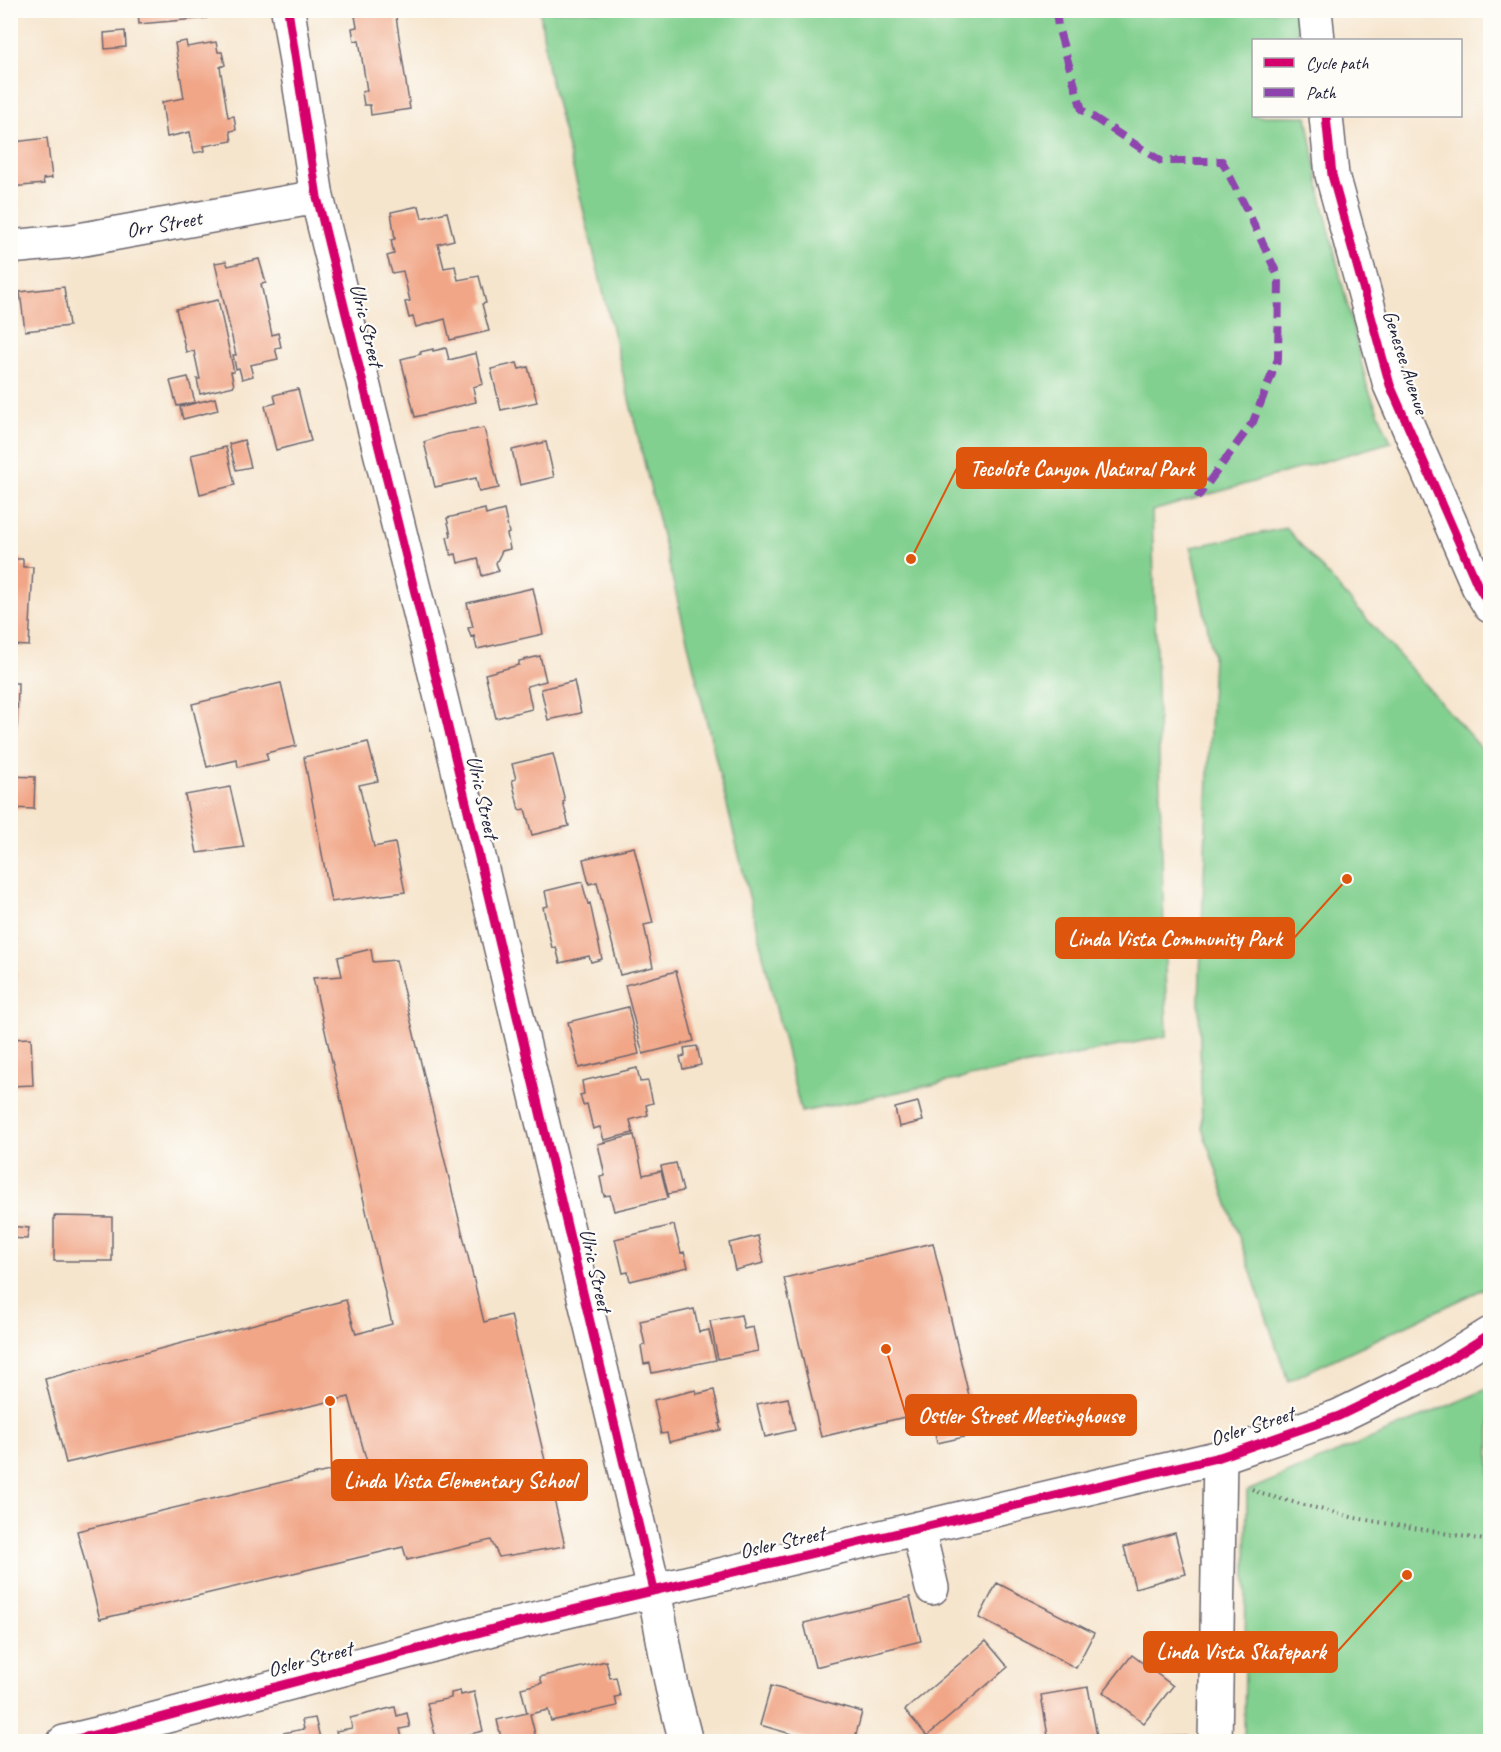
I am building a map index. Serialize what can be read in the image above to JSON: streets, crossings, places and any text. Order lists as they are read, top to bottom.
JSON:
{
  "streets": {
    "street": [
      "Orr Street",
      "Ulric Street",
      "Genesee Avenue",
      "Osler Street"
    ]
  },
  "crossings": [
    ["Orr Street", "Ulric Street"],
    ["Ulric Street", "Osler Street"]
  ],
  "places": [
    "Tecolote Canyon Natural Park",
    "Linda Vista Community Park",
    "Ostler Street Meetinghouse",
    "Linda Vista Elementary School",
    "Linda Vista Skatepark"
  ],
  "legend": ["Cycle path", "Path"]
}
